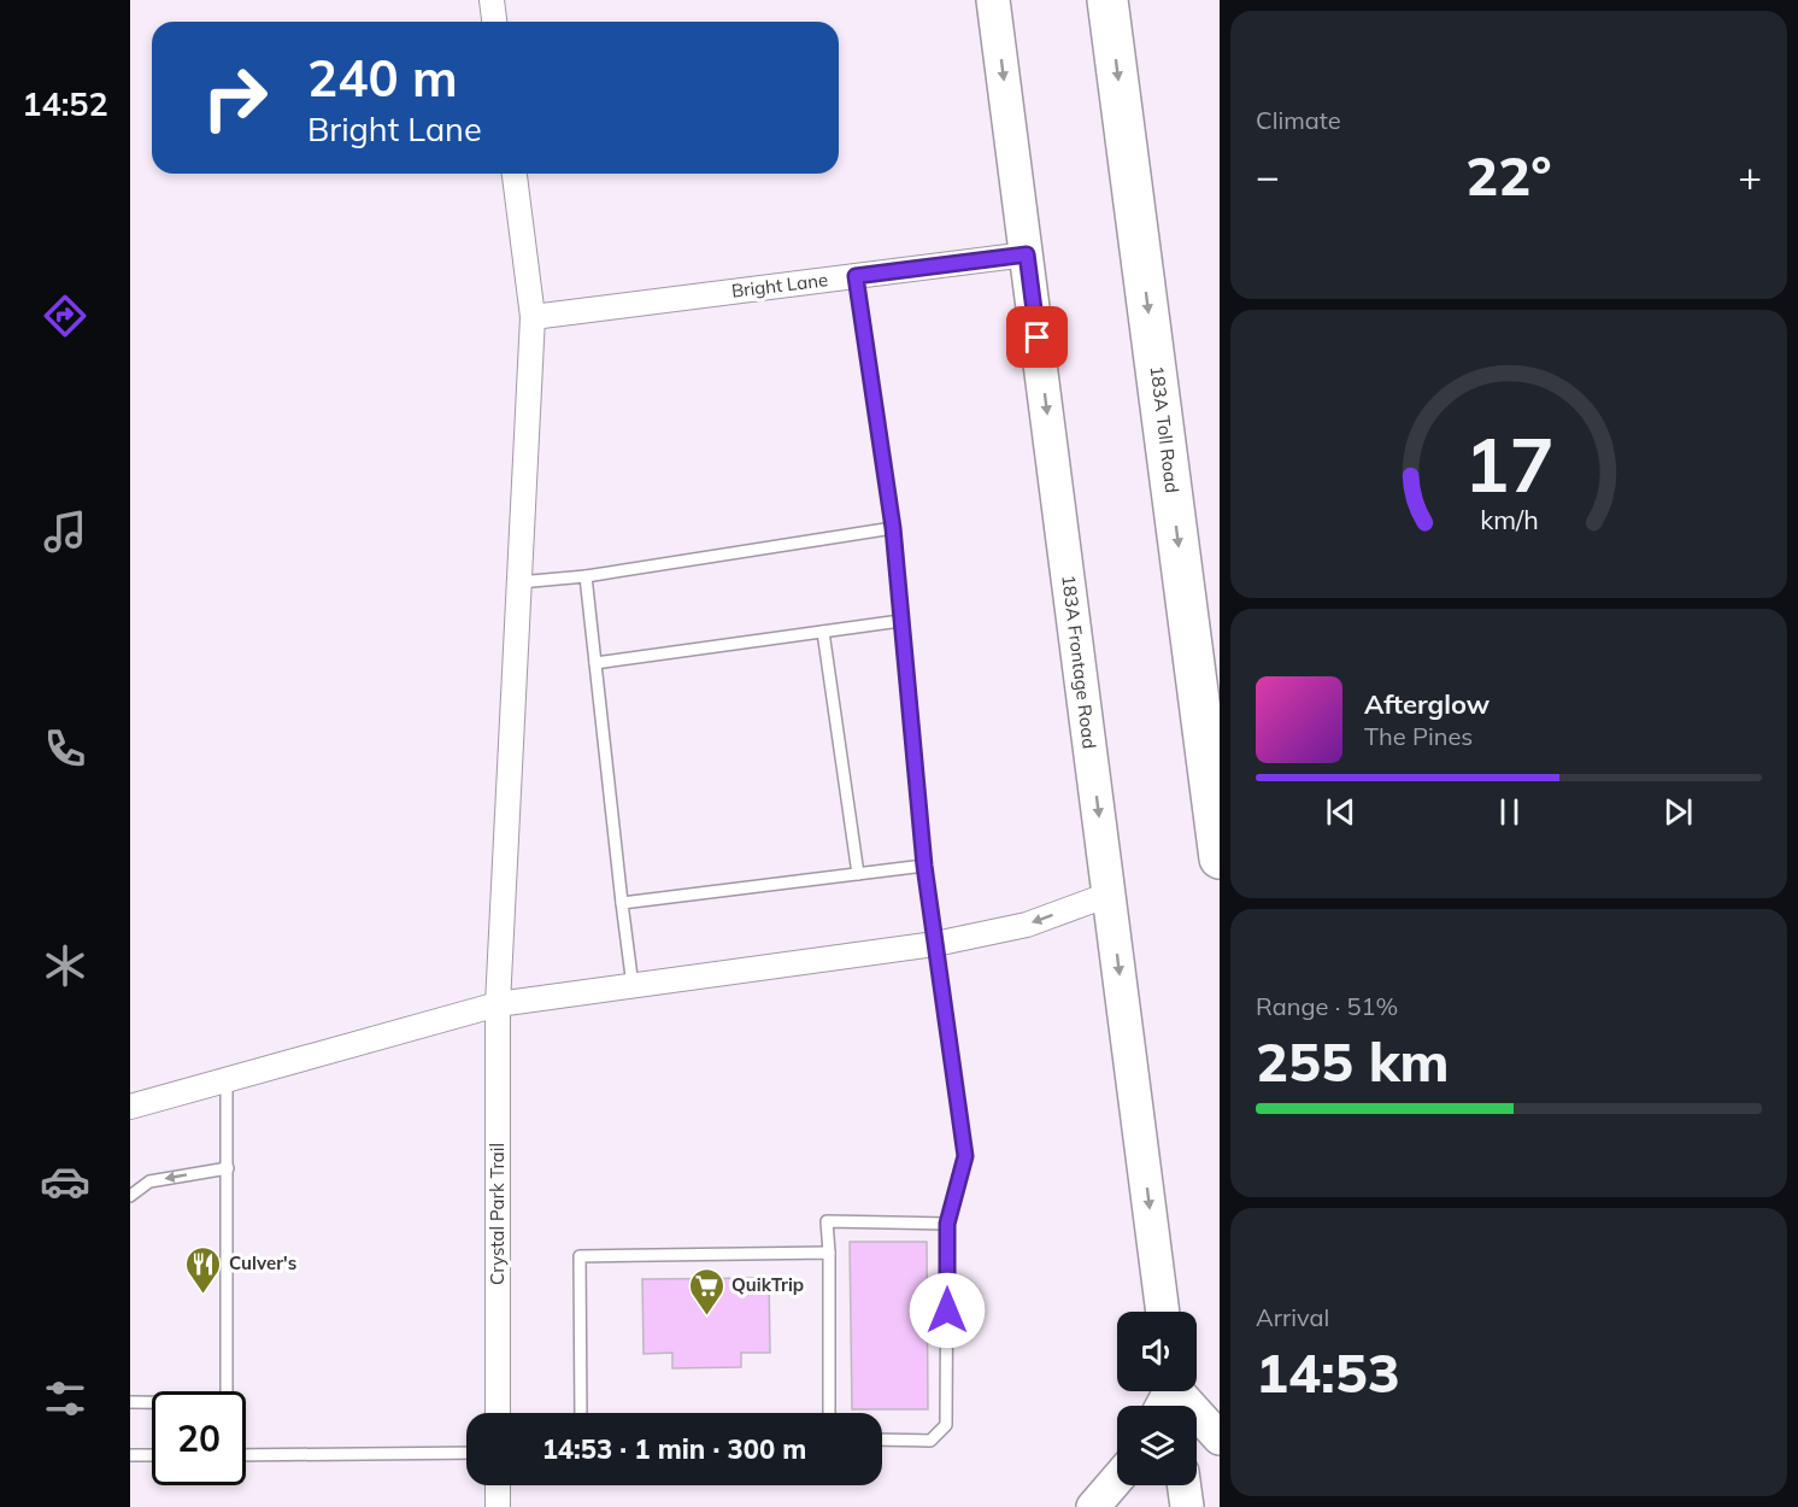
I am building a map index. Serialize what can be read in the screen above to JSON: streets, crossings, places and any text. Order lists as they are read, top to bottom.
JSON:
{
  "streets": {
    "highway": ["183A Toll Road"],
    "main road": ["183A Frontage Road"],
    "street": ["Bright Lane", "Crystal Park Trail"]
  },
  "crossings": [
    ["Bright Lane", "183A Frontage Road"],
    ["Bright Lane", "Crystal Park Trail"]
  ],
  "one_way": ["183A Toll Road", "183A Frontage Road"],
  "places": {
    "restaurant": ["Culver's"],
    "supermarket": ["QuikTrip"]
  },
  "page": {
    "tabs": "14:52",
    "tile": [
      "Climate",
      ["Range · 51%", "255 km"],
      ["Arrival", "14:53"]
    ],
    "turn": ["240 m", "Bright Lane"],
    "heat": ["−", "22°", "+"],
    "song": ["Afterglow", "The Pines"],
    "limit": "20",
    "trip": "14:53 · 1 min · 300 m",
    "gauge": ["17", "km/h"]
  }
}
